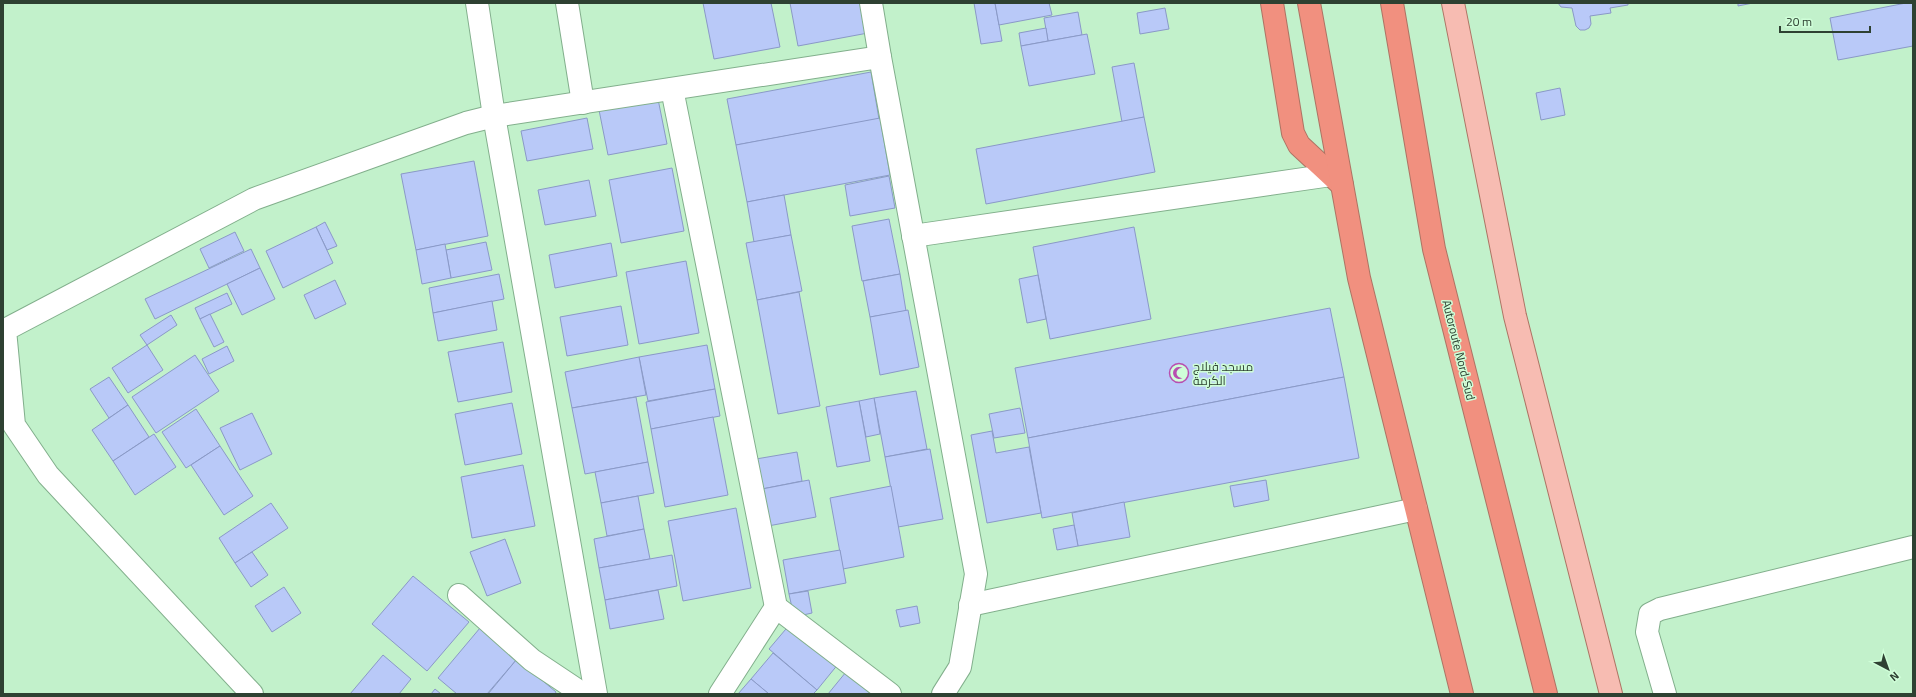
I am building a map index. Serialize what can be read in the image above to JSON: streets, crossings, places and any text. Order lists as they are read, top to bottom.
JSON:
{
  "streets": {
    "highway": ["Autoroute Nord-Sud"]
  },
  "places": {
    "mosque": ["مسجد فيلاج الكرمة"]
  },
  "scale_bar": "20 m",
  "north": "bottom right"
}
